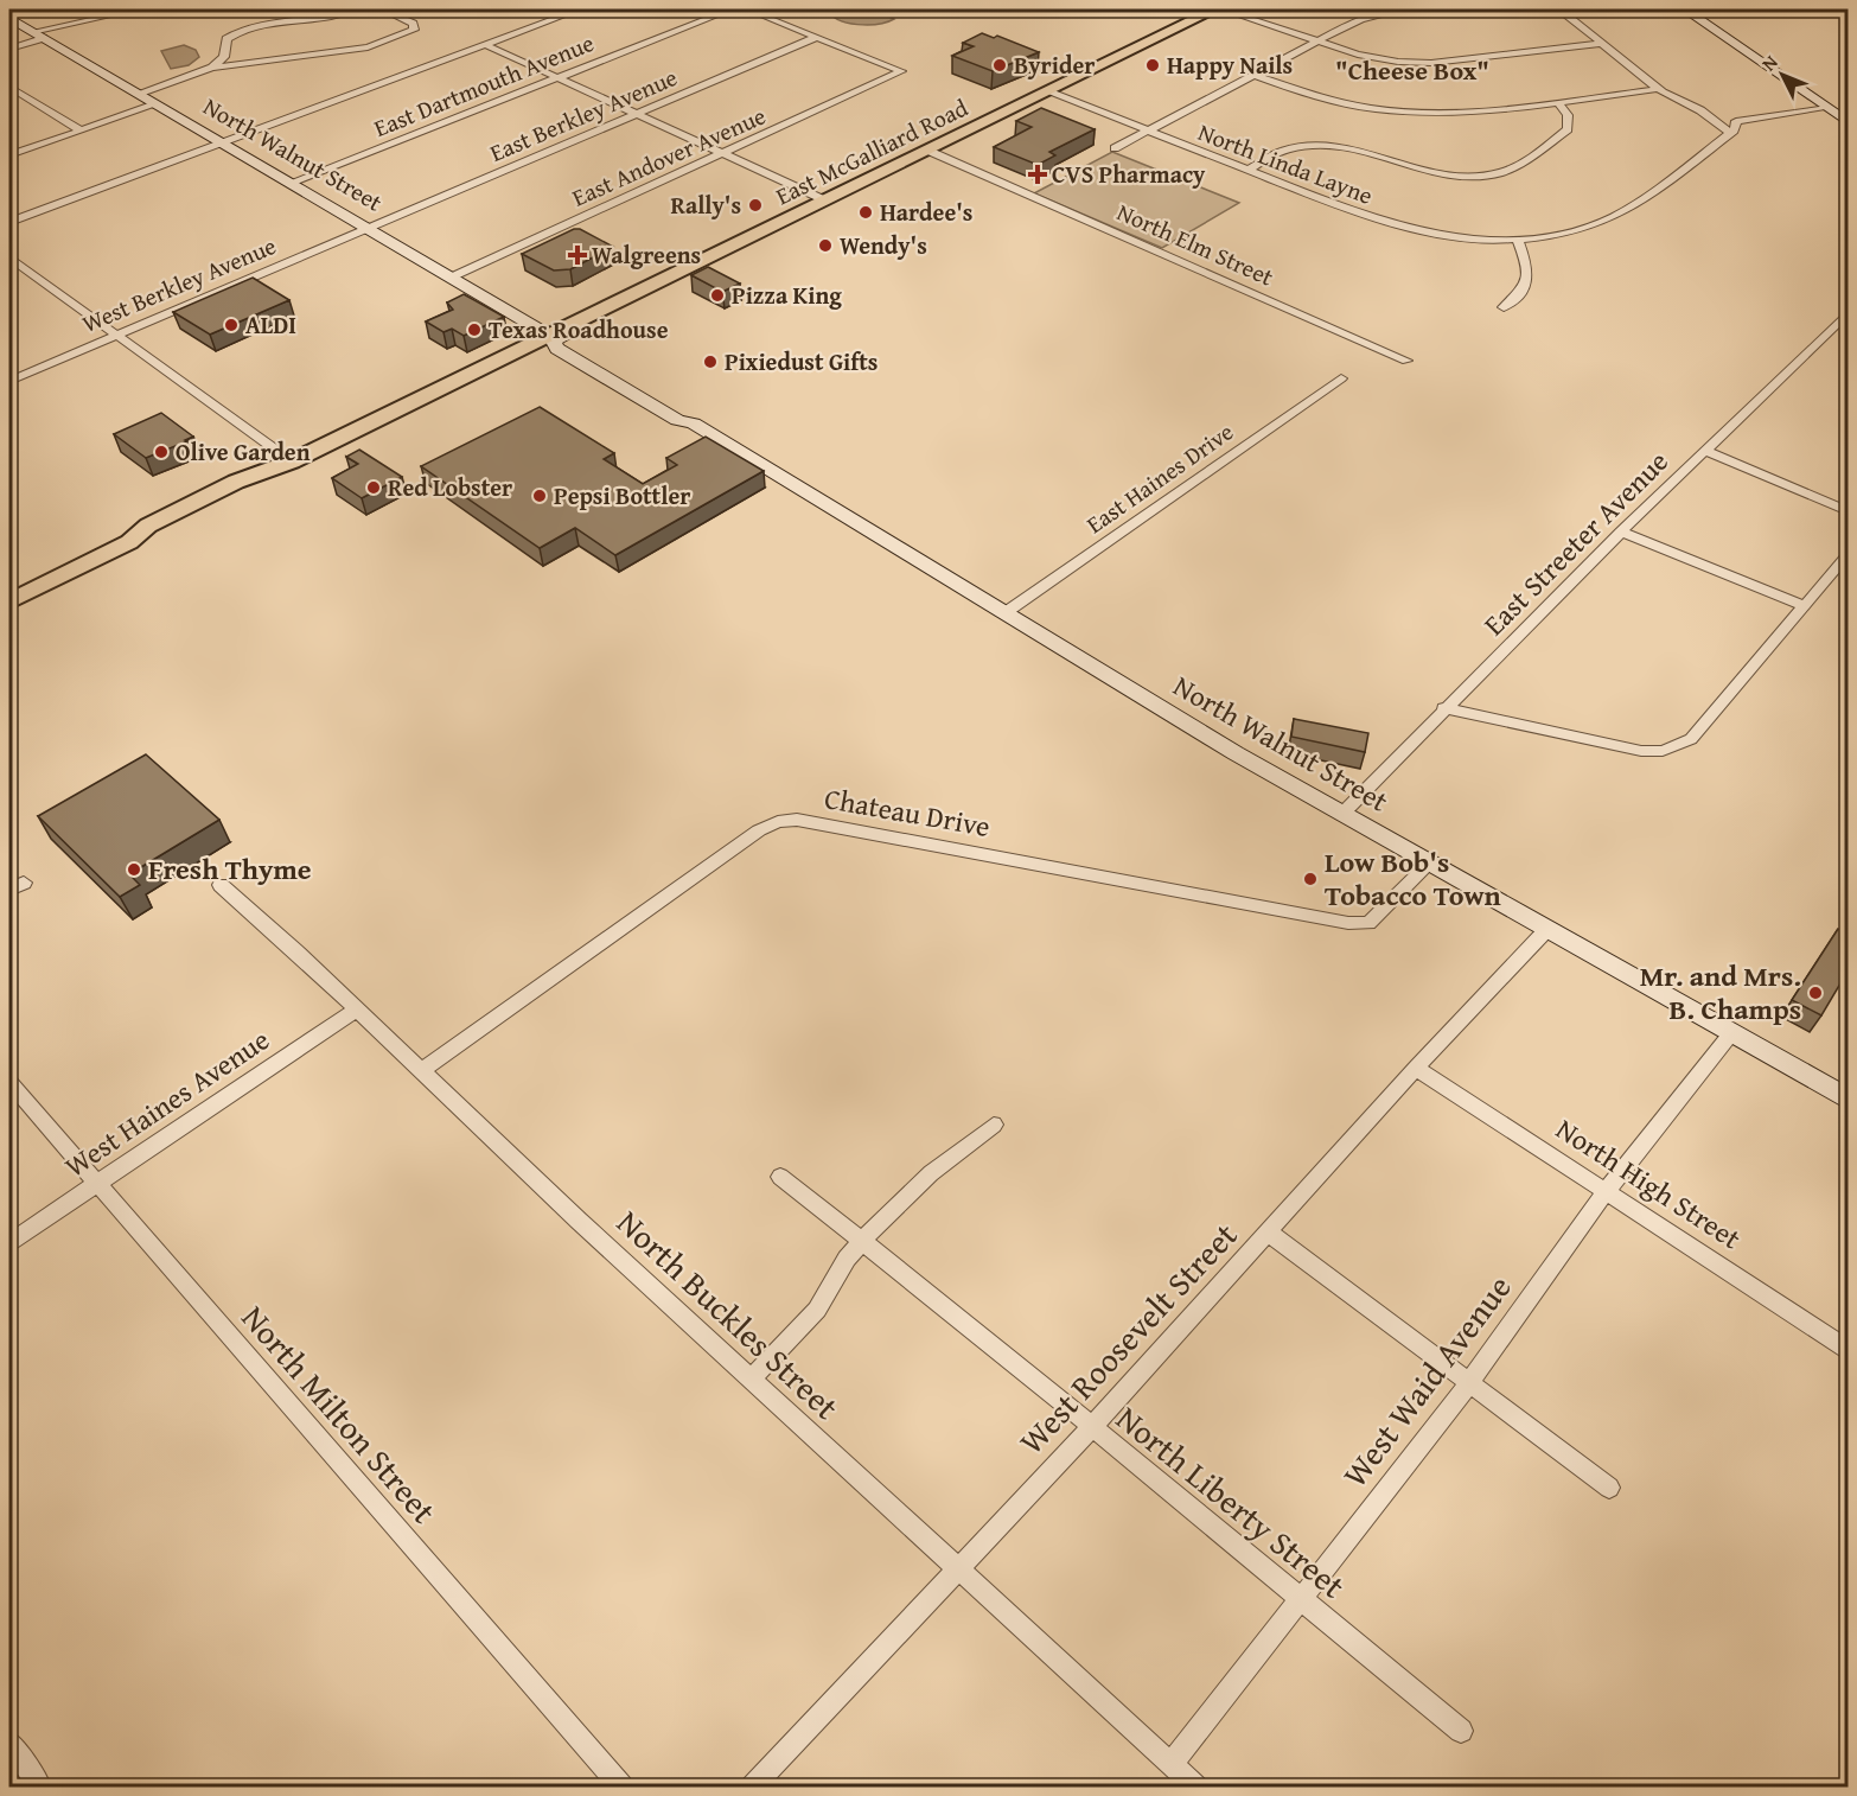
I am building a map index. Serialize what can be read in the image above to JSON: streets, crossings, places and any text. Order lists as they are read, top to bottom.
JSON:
{
  "streets": {
    "main road": ["East McGalliard Road", "North Walnut Street"],
    "street": [
      "East Dartmouth Avenue",
      "East Berkley Avenue",
      "East Andover Avenue",
      "North Linda Layne",
      "North Elm Street",
      "West Berkley Avenue",
      "East Haines Drive",
      "East Streeter Avenue",
      "Chateau Drive",
      "West Haines Avenue",
      "North High Street",
      "North Buckles Street",
      "West Roosevelt Street",
      "West Waid Avenue",
      "North Milton Street",
      "North Liberty Street"
    ]
  },
  "crossings": [
    ["East Dartmouth Avenue", "North Walnut Street"],
    ["East Berkley Avenue", "North Walnut Street"],
    ["East Berkley Avenue", "East Andover Avenue"],
    ["East Berkley Avenue", "West Berkley Avenue"],
    ["East McGalliard Road", "North Walnut Street"],
    ["East McGalliard Road", "North Linda Layne"],
    ["East McGalliard Road", "North Elm Street"],
    ["North Walnut Street", "East Andover Avenue"],
    ["North Walnut Street", "West Berkley Avenue"],
    ["North Walnut Street", "East Haines Drive"],
    ["North Walnut Street", "East Streeter Avenue"],
    ["North Walnut Street", "Chateau Drive"],
    ["North Walnut Street", "West Roosevelt Street"],
    ["North Walnut Street", "West Waid Avenue"],
    ["Chateau Drive", "North Buckles Street"],
    ["West Haines Avenue", "North Buckles Street"],
    ["West Haines Avenue", "North Milton Street"],
    ["North High Street", "West Roosevelt Street"],
    ["North High Street", "West Waid Avenue"],
    ["North Buckles Street", "West Roosevelt Street"],
    ["North Buckles Street", "West Waid Avenue"],
    ["West Roosevelt Street", "North Liberty Street"],
    ["West Waid Avenue", "North Liberty Street"]
  ],
  "districts": ["\"Cheese Box\""],
  "places": {
    "other": [
      "Byrider",
      "Happy Nails",
      "Rally's",
      "Hardee's",
      "Wendy's",
      "Pizza King",
      "ALDI",
      "Texas Roadhouse",
      "Pixiedust Gifts",
      "Olive Garden",
      "Red Lobster",
      "Pepsi Bottler",
      "Fresh Thyme",
      "Low Bob's Tobacco Town",
      "Mr. and Mrs. B. Champs"
    ],
    "health": ["CVS Pharmacy", "Walgreens"]
  },
  "north": "top left"
}
